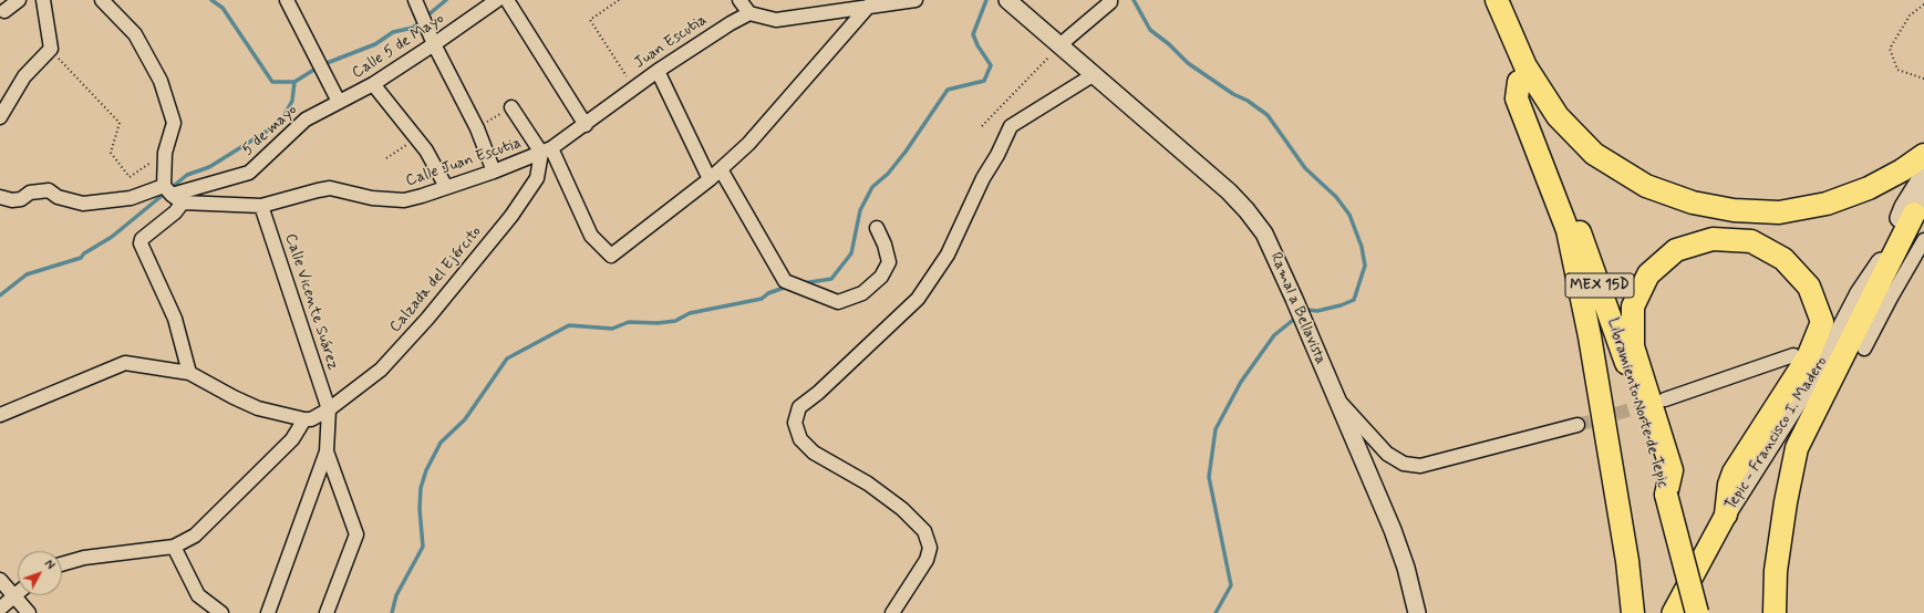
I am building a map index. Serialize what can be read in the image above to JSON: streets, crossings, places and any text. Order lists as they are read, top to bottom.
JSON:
{
  "streets": {
    "highway": ["MEX 15D", "Libramiento Norte de Tepic"],
    "main road": ["Tepic - Francisco I. Madero"],
    "street": [
      "Juan Escutia",
      "Calle 5 de Mayo",
      "5 de mayo",
      "Calle Juan Escutia",
      "Calzada del Ejército",
      "Calle Vicente Suárez",
      "Ramal a Bellavista"
    ]
  },
  "crossings": [
    ["Juan Escutia", "Calle Juan Escutia"],
    ["Juan Escutia", "Calzada del Ejército"],
    ["Calle 5 de Mayo", "5 de mayo"],
    ["5 de mayo", "Calle Juan Escutia"],
    ["Calle Juan Escutia", "Calzada del Ejército"],
    ["Calle Juan Escutia", "Calle Vicente Suárez"],
    ["Calzada del Ejército", "Calle Vicente Suárez"]
  ],
  "north": "top right"
}
